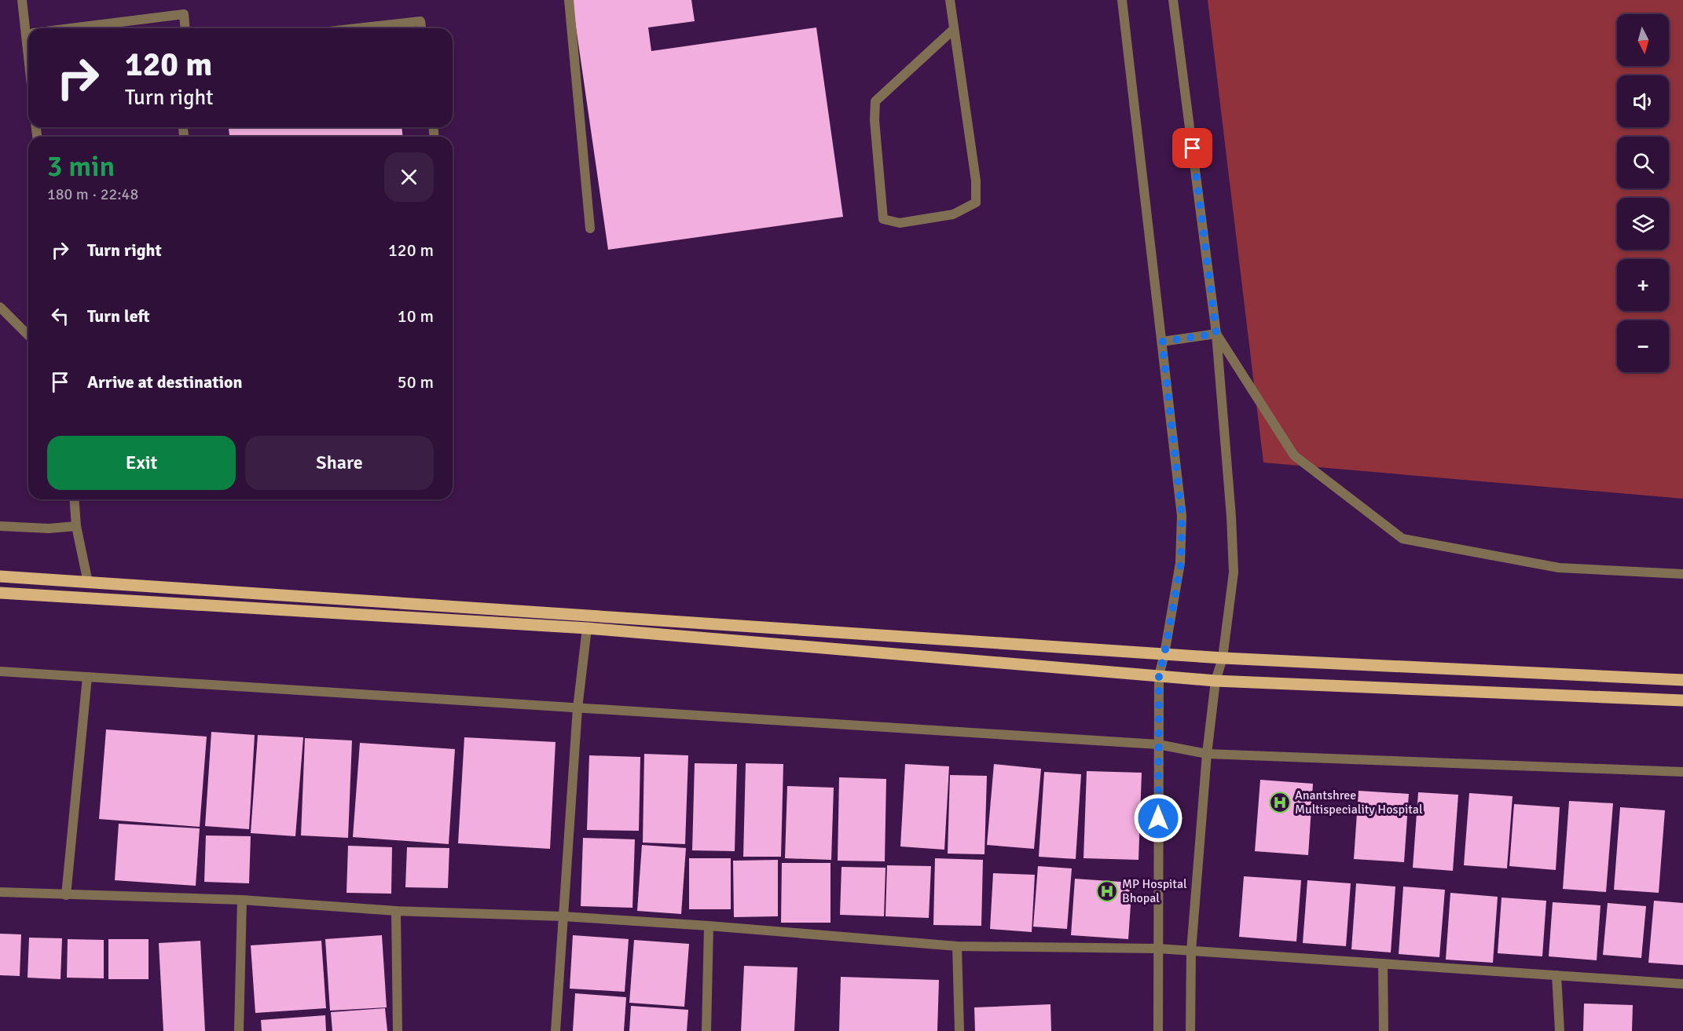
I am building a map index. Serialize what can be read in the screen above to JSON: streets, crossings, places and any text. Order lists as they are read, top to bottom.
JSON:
{
  "places": {
    "hospital": ["Anantshree Multispeciality Hospital", "MP Hospital Bhopal"]
  },
  "north": "bottom",
  "page": {
    "map_buttons": ["+", "−"],
    "turn": ["120 m", "Turn right"],
    "heading": ["3 min", "180 m · 22:48"],
    "list": [
      {
        "name": "Turn right",
        "value": "120 m"
      },
      {
        "name": "Turn left",
        "value": "10 m"
      },
      {
        "name": "Arrive at destination",
        "value": "50 m"
      }
    ],
    "buttons": ["Exit", "Share"]
  }
}
